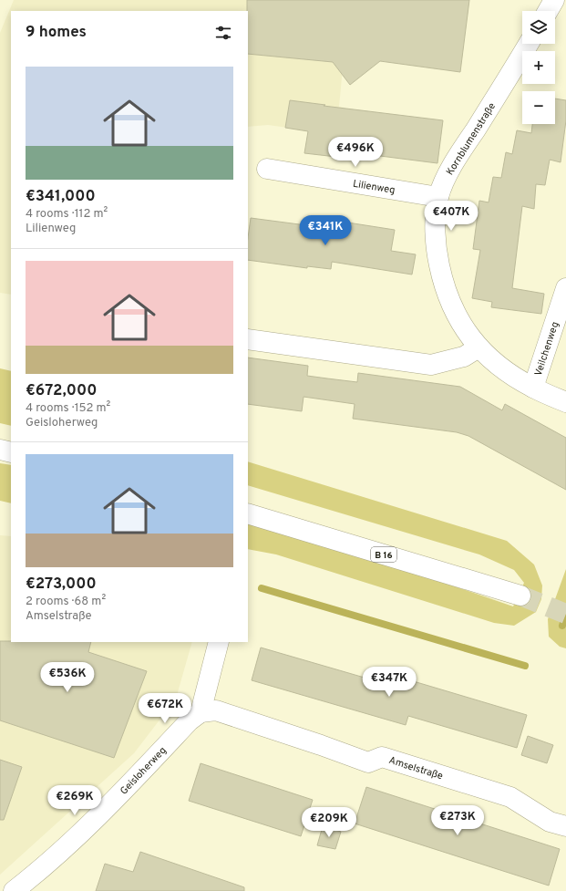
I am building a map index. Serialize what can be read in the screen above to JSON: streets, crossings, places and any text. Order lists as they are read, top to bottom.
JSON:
{
  "streets": {
    "street": [
      "Kornblumenstraße",
      "Lilienweg",
      "Veilchenweg",
      "B 16",
      "Amselstraße",
      "Geisloherweg"
    ]
  },
  "crossings": [
    ["Kornblumenstraße", "Lilienweg"],
    ["Kornblumenstraße", "Veilchenweg"],
    ["Amselstraße", "Geisloherweg"]
  ],
  "page": {
    "map_buttons": ["+", "−"],
    "heading": "9 homes",
    "list": [
      {
        "name": "€341,000",
        "note": "4 rooms · 112 m² · Lilienweg"
      },
      {
        "name": "€672,000",
        "note": "4 rooms · 152 m² · Geisloherweg"
      },
      {
        "name": "€273,000",
        "note": "2 rooms · 68 m² · Amselstraße"
      }
    ],
    "price": [
      "€496K",
      "€407K",
      "€341K",
      "€536K",
      "€347K",
      "€672K",
      "€269K",
      "€273K",
      "€209K"
    ]
  }
}
